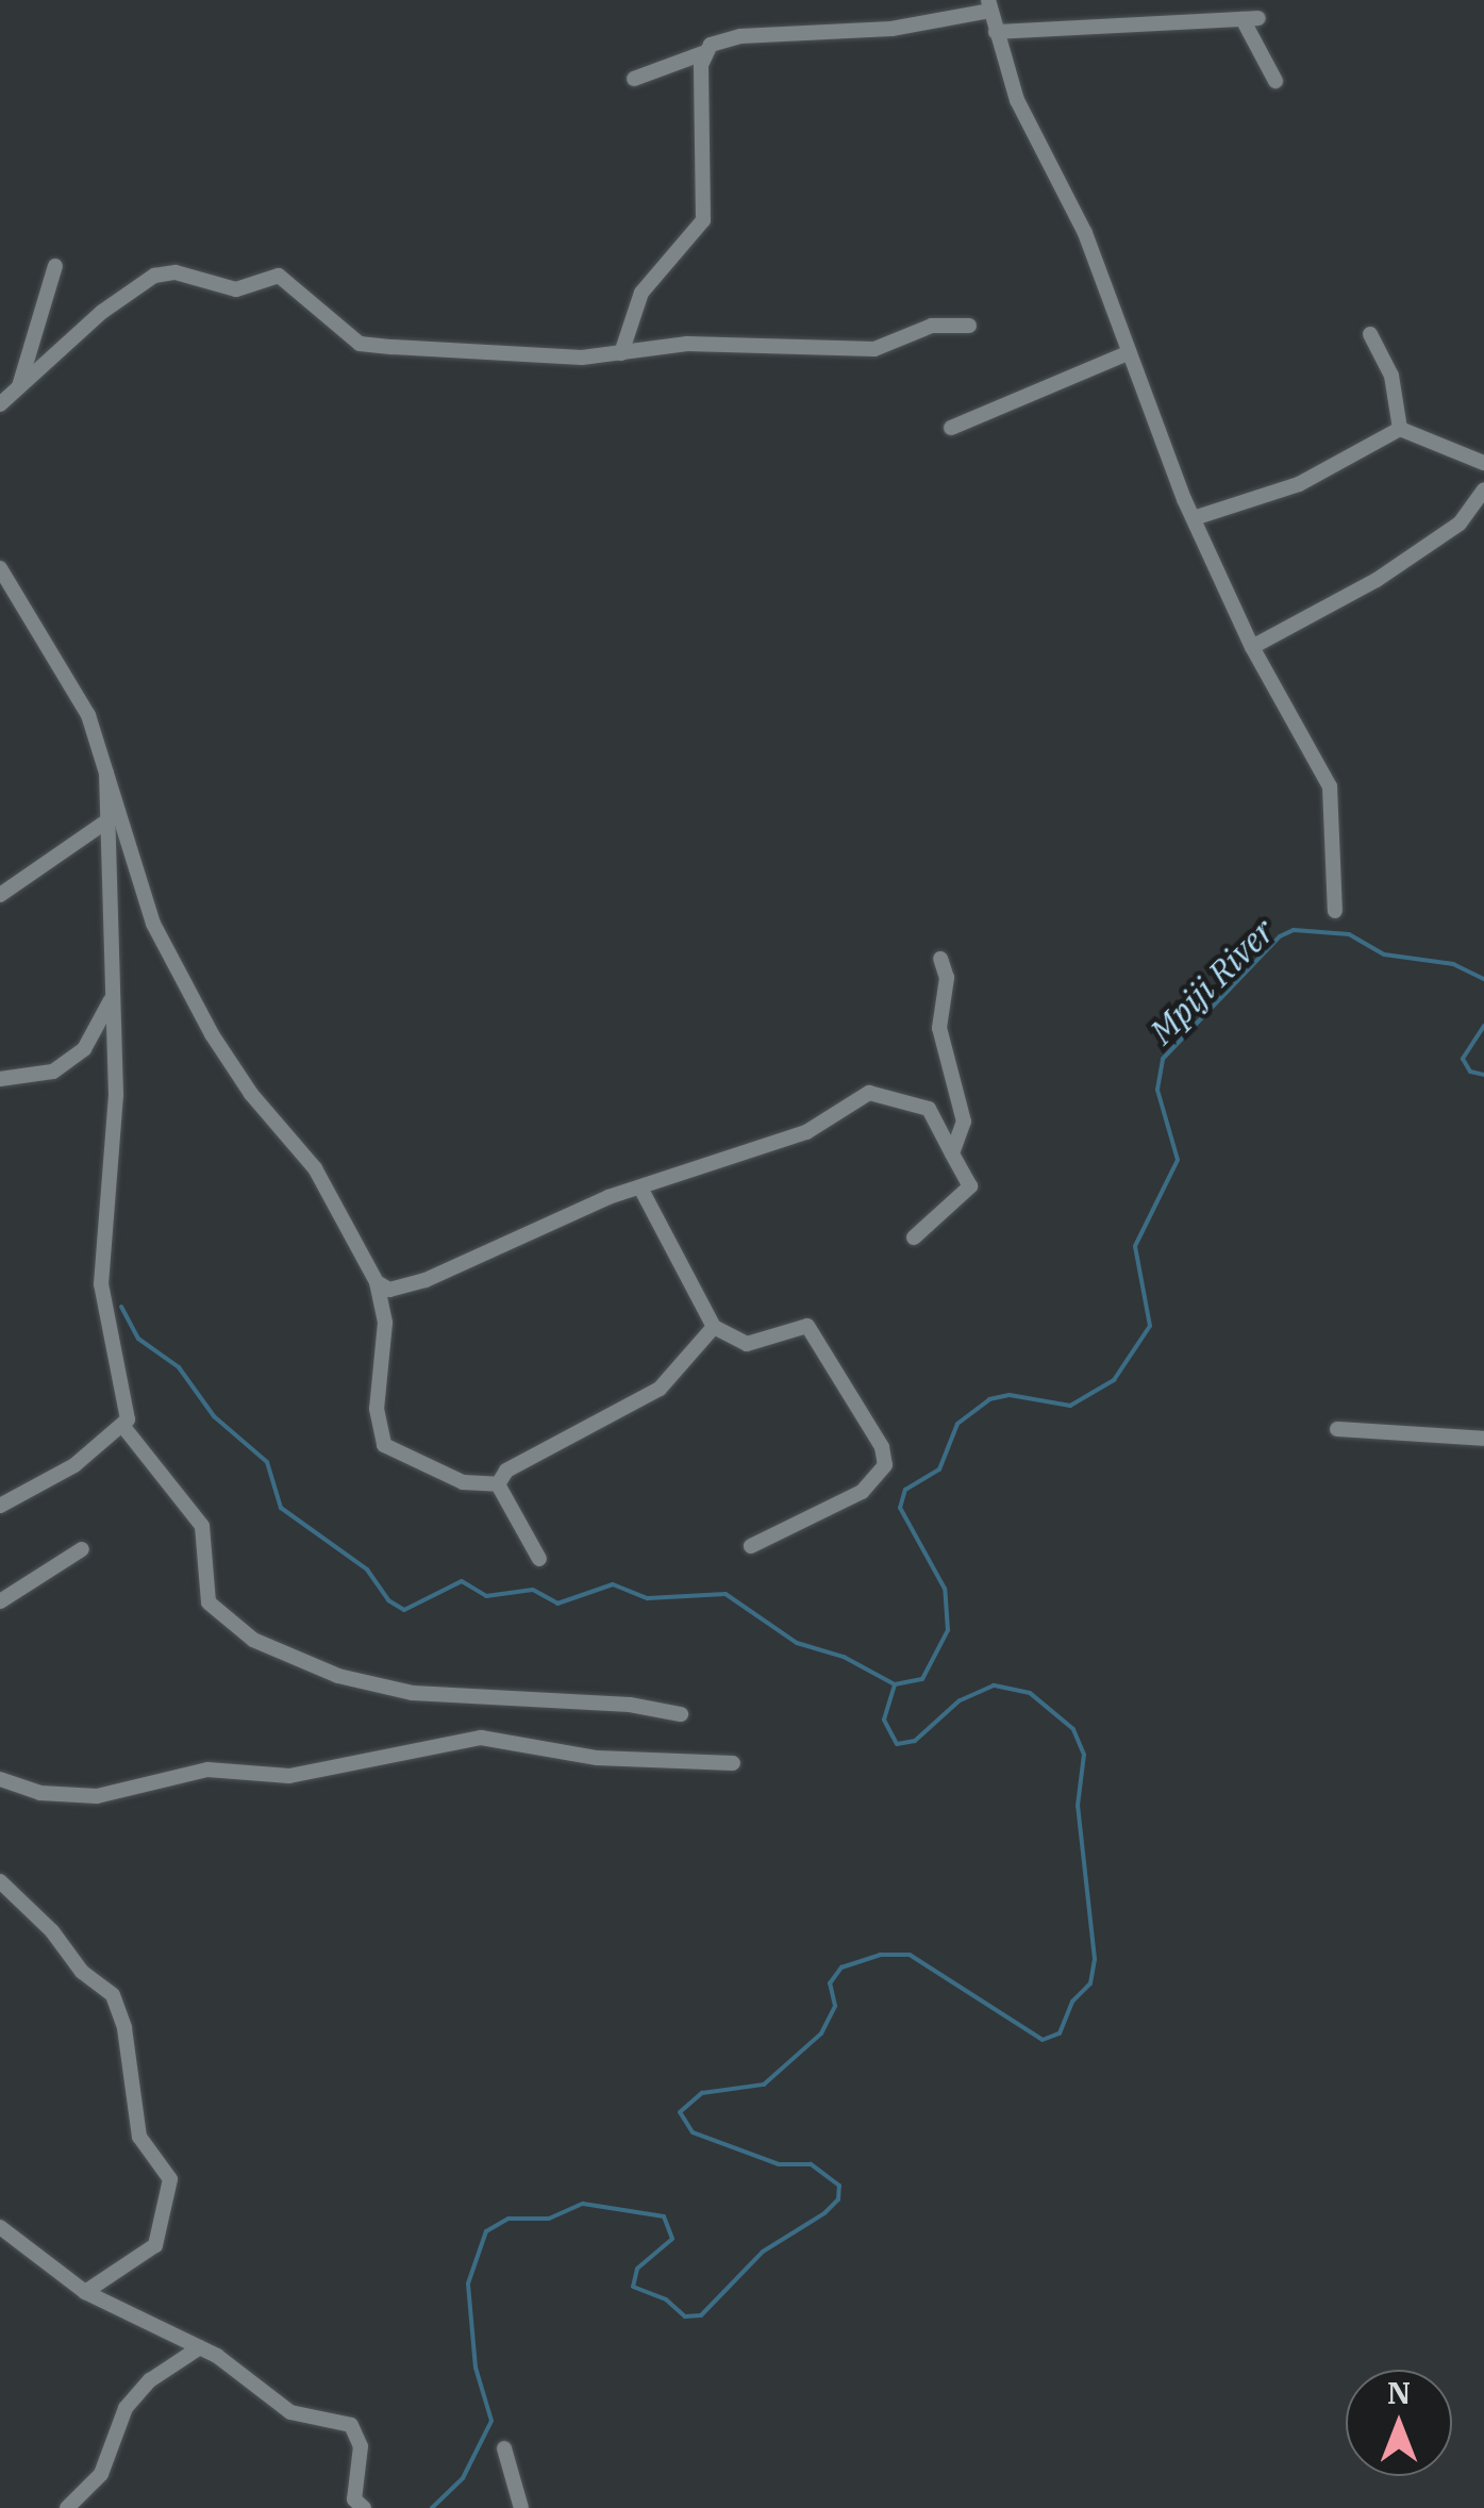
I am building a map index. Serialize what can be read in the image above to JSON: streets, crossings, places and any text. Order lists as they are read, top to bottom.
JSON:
{
  "water": ["Mpiji River"],
  "north": "top"
}
